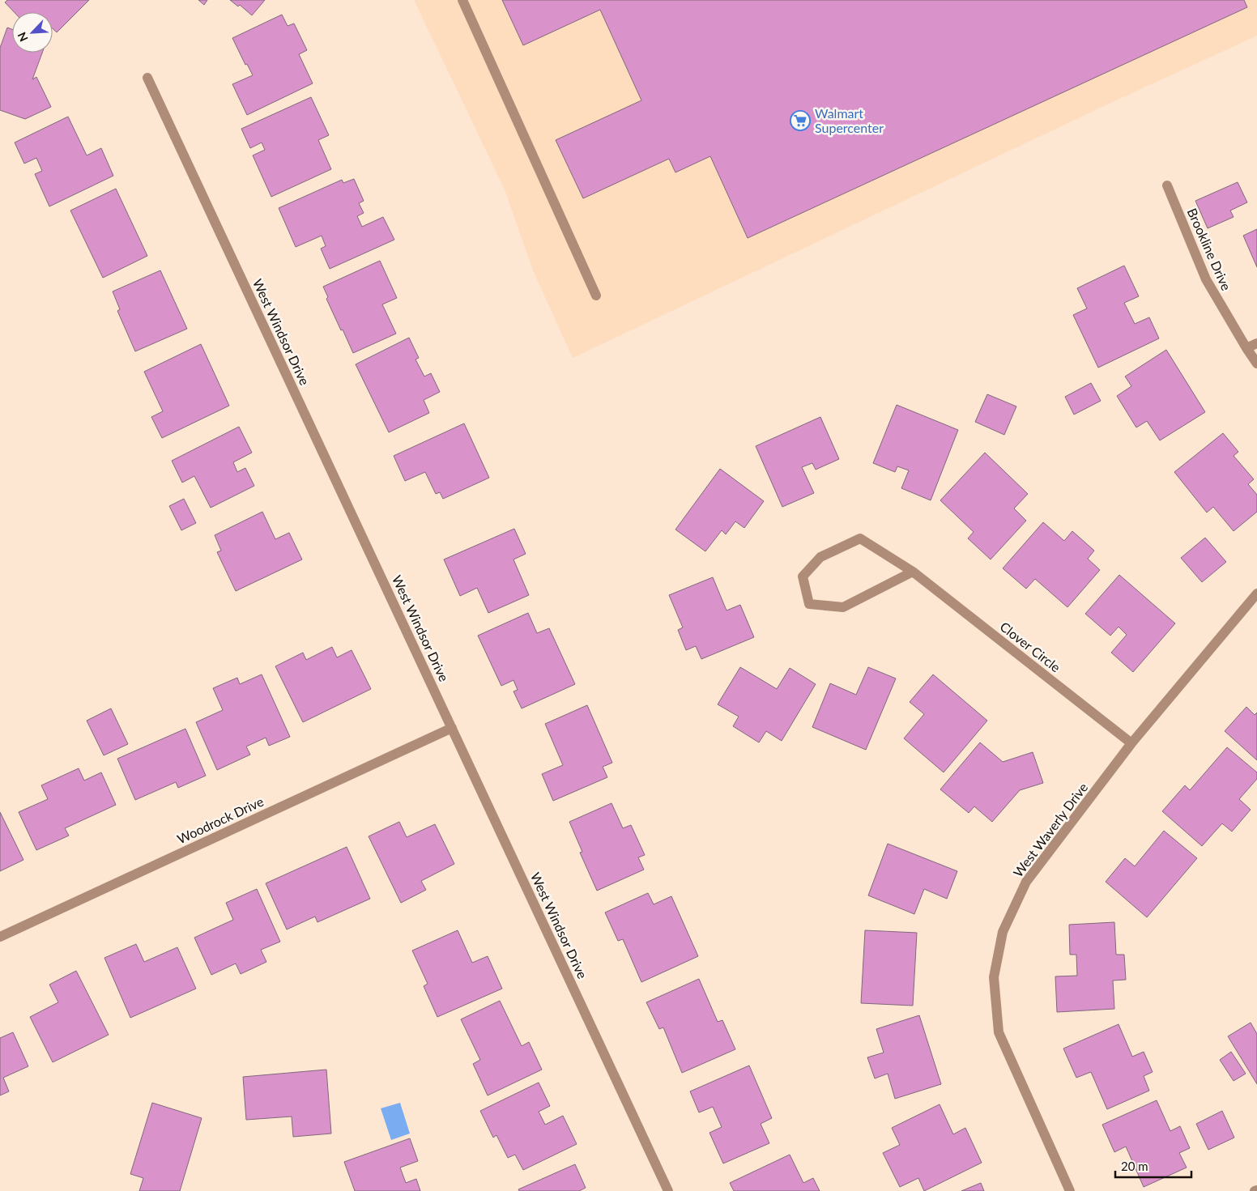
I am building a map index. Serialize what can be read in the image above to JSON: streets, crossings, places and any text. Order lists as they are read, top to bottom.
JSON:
{
  "streets": {
    "street": [
      "Brookline Drive",
      "West Windsor Drive",
      "Clover Circle",
      "Woodrock Drive",
      "West Waverly Drive"
    ]
  },
  "crossings": [
    ["West Windsor Drive", "Woodrock Drive"],
    ["Clover Circle", "West Waverly Drive"]
  ],
  "places": {
    "supermarket": ["Walmart Supercenter"]
  },
  "scale_bar": "20 m",
  "north": "bottom left"
}
